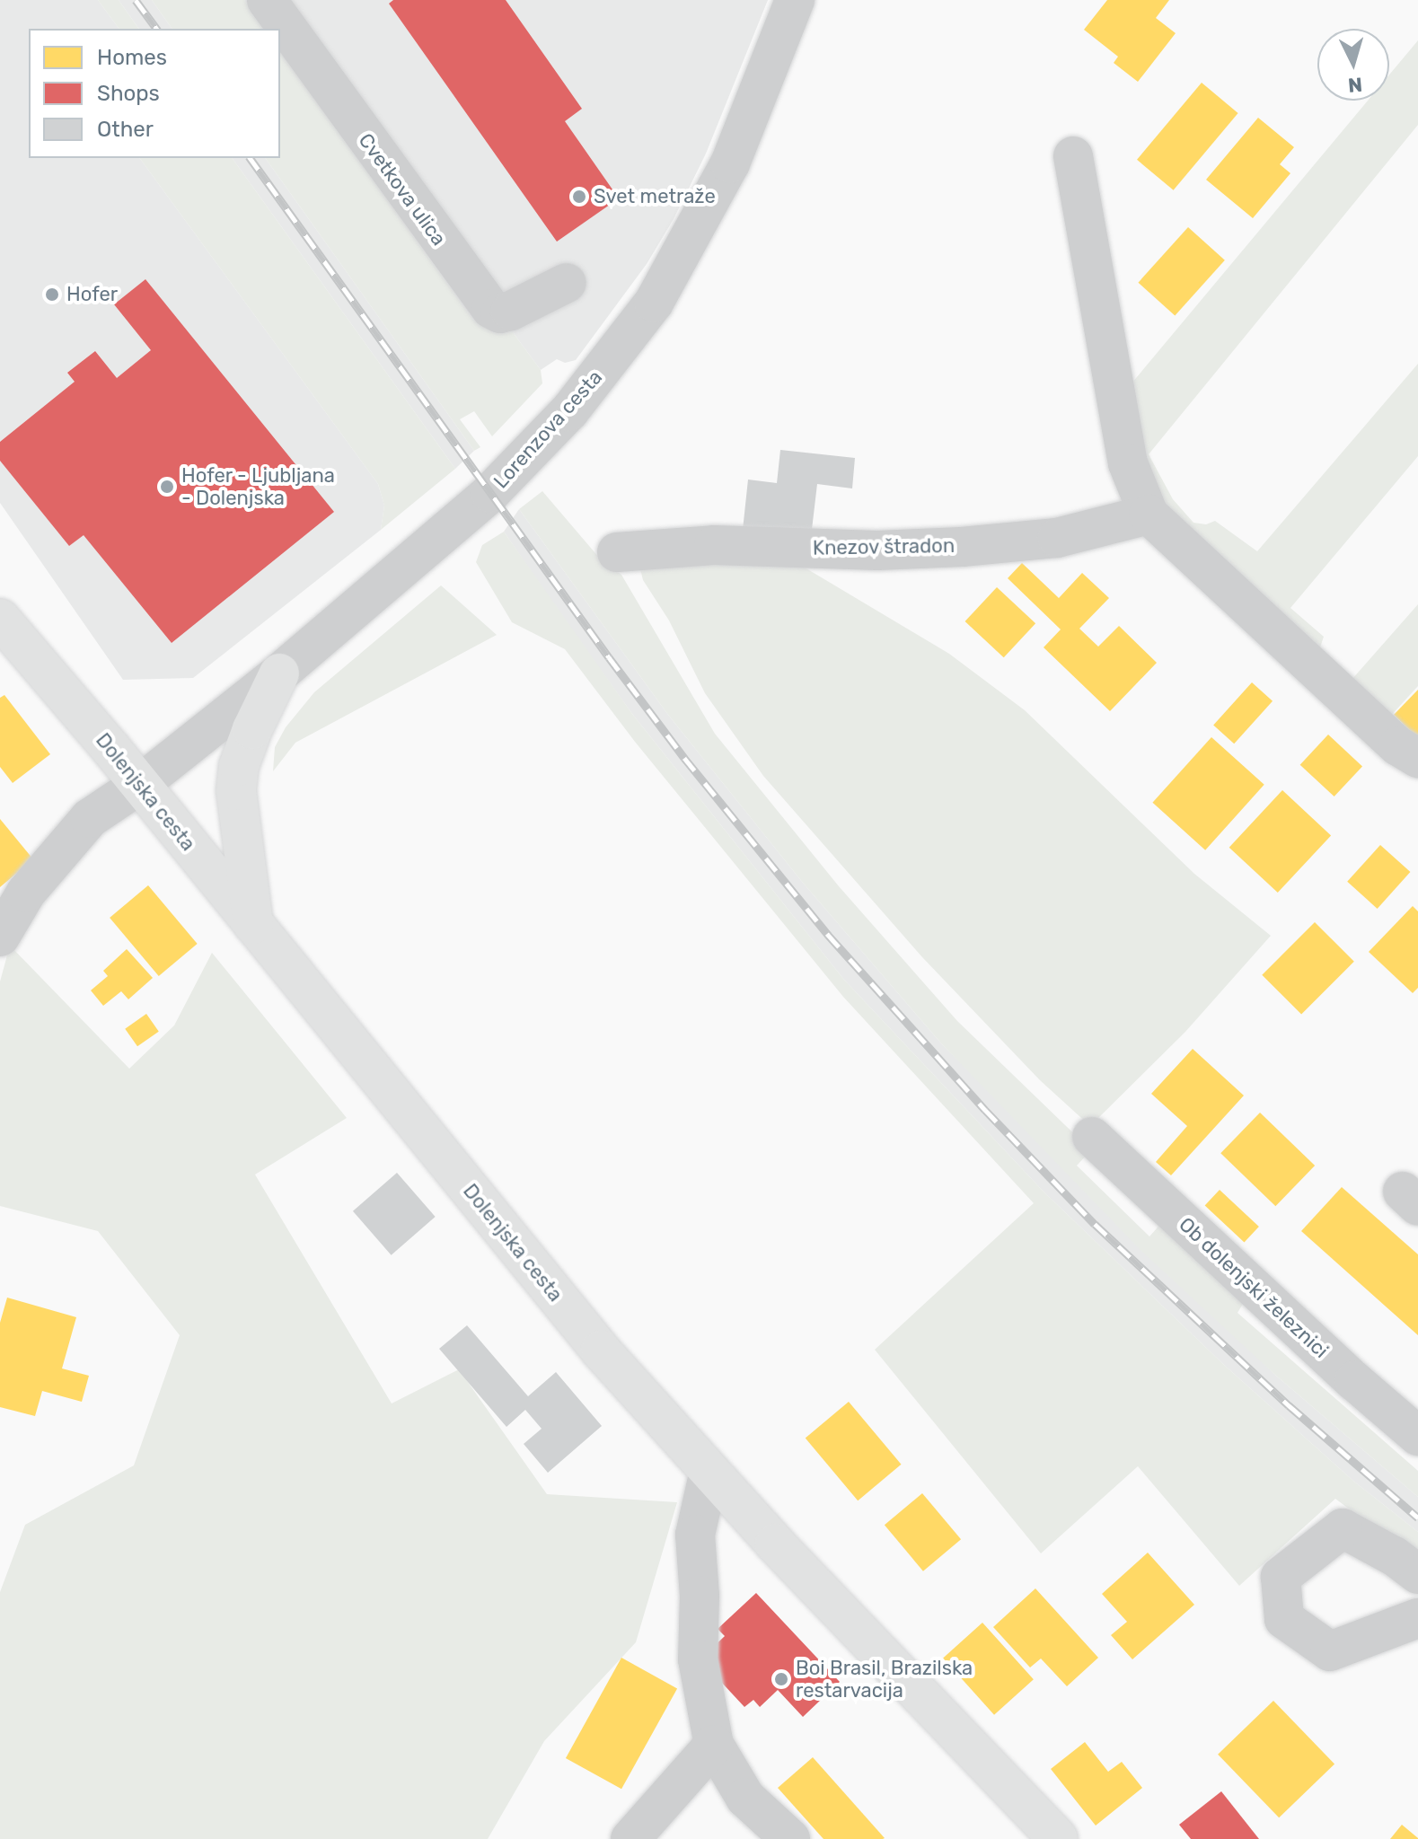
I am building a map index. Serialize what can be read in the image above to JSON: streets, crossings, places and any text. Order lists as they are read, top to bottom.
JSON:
{
  "streets": {
    "main road": ["Dolenjska cesta"],
    "street": [
      "Cvetkova ulica",
      "Lorenzova cesta",
      "Knezov štradon",
      "Ob dolenjski železnici"
    ]
  },
  "crossings": [
    ["Lorenzova cesta", "Dolenjska cesta"]
  ],
  "places": [
    "Svet metraže",
    "Hofer",
    "Hofer - Ljubljana - Dolenjska",
    "Boi Brasil, Brazilska restarvacija"
  ],
  "legend": ["Homes", "Shops", "Other"],
  "north": "bottom"
}
